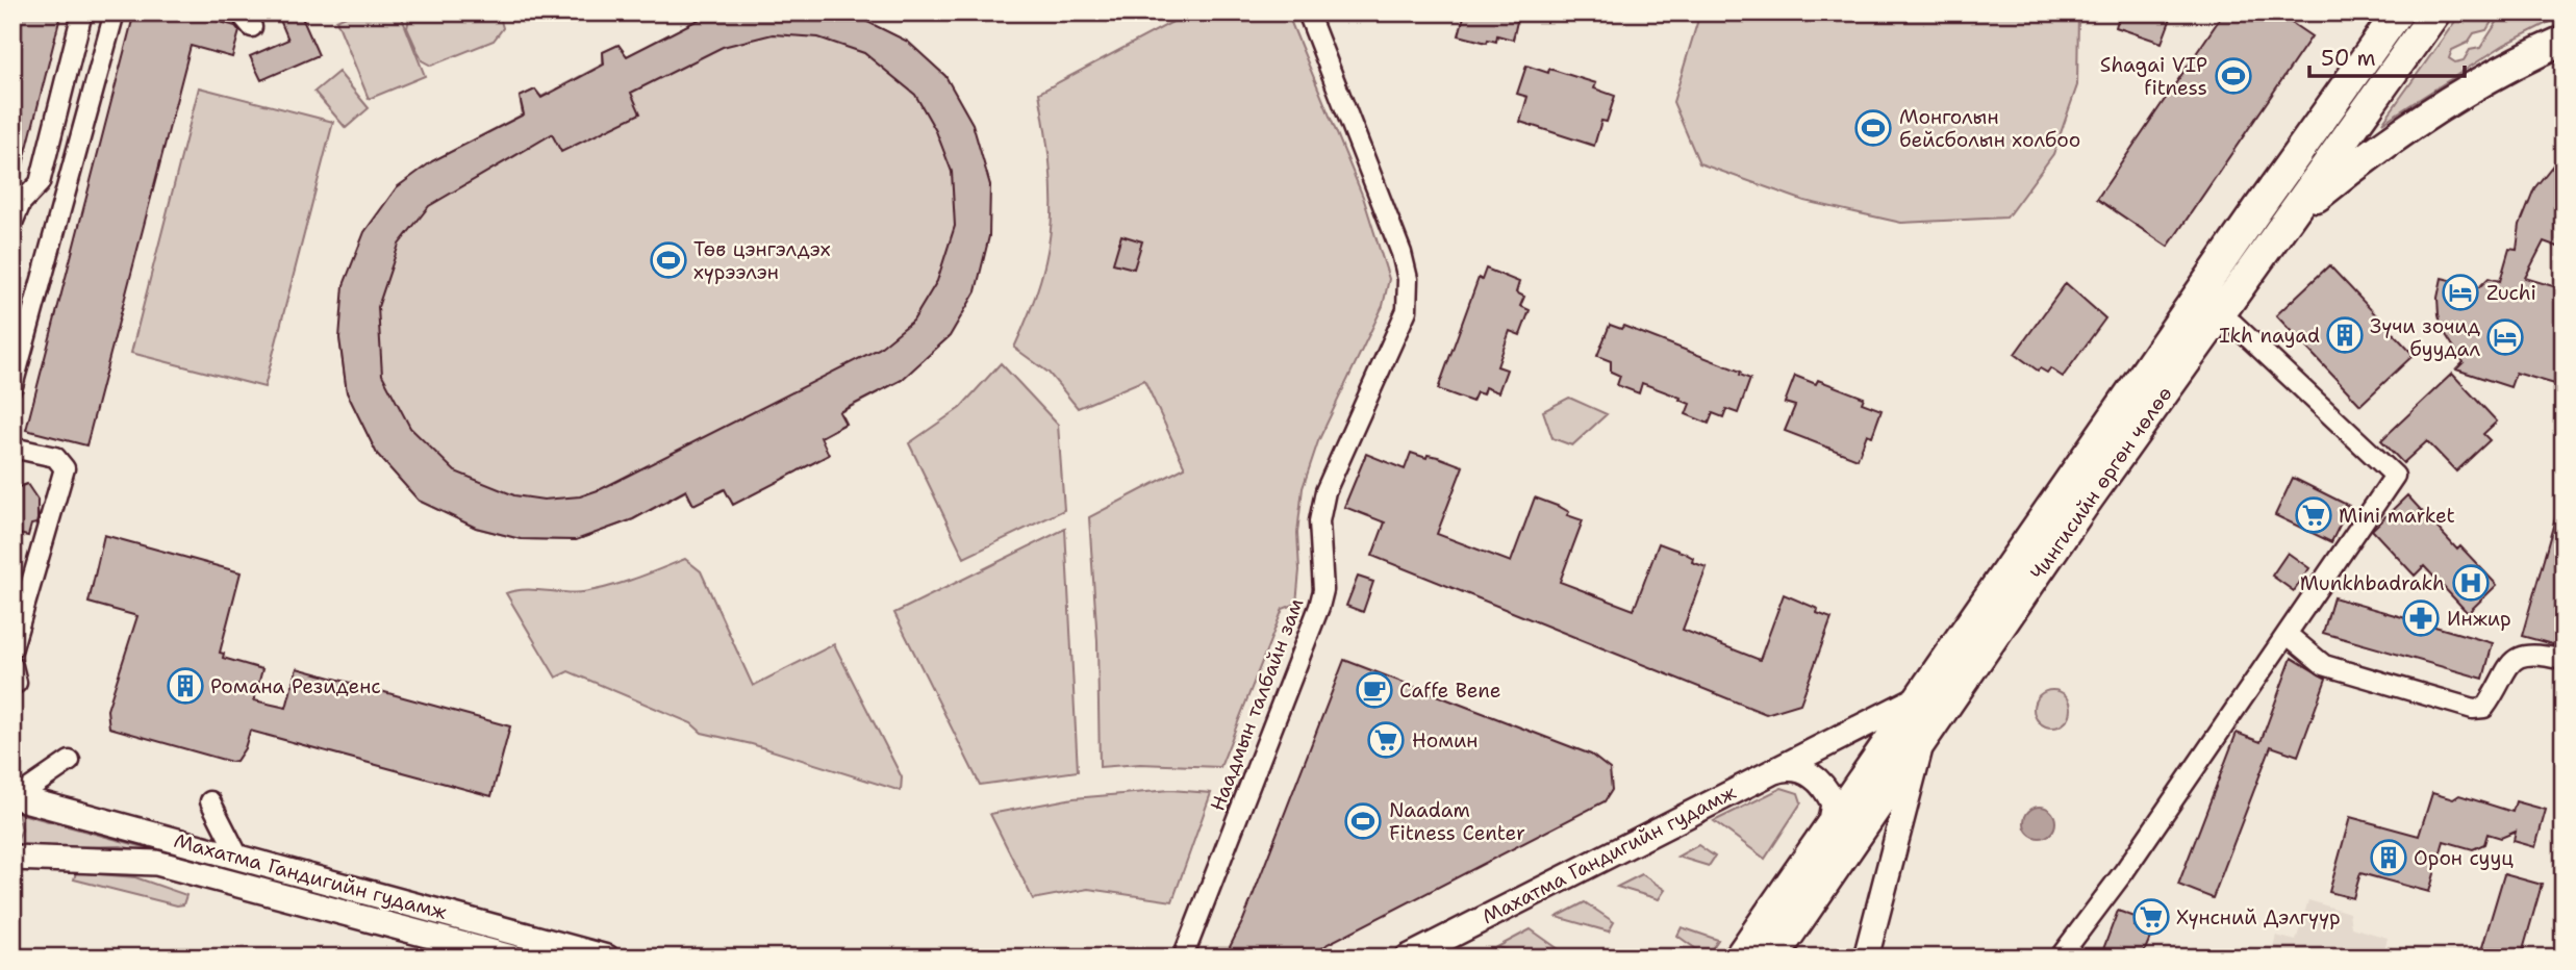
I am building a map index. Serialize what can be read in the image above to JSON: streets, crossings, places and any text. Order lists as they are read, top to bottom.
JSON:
{
  "streets": {
    "highway": ["Чингисийн өргөн чөлөө"],
    "main road": ["Махатма Гандигийн гудамж"],
    "street": ["Наадмын талбайн зам"]
  },
  "crossings": [
    ["Чингисийн өргөн чөлөө", "Махатма Гандигийн гудамж"]
  ],
  "places": {
    "sports": [
      "Shagai VIP fitness",
      "Монголын бейсболын холбоо",
      "Төв цэнгэлдэх хүрээлэн",
      "Naadam Fitness Center"
    ],
    "hotel": ["Zuchi", "Зүчи зочид буудал"],
    "building": ["Ikh nayad", "Романа Резиденс", "Орон сууц"],
    "supermarket": ["Mini market", "Номин", "Хүнсний Дэлгүүр"],
    "hospital": ["Munkhbadrakh"],
    "pharmacy": ["Инжир"],
    "cafe": ["Caffe Bene"]
  },
  "scale_bar": "50 m"
}
